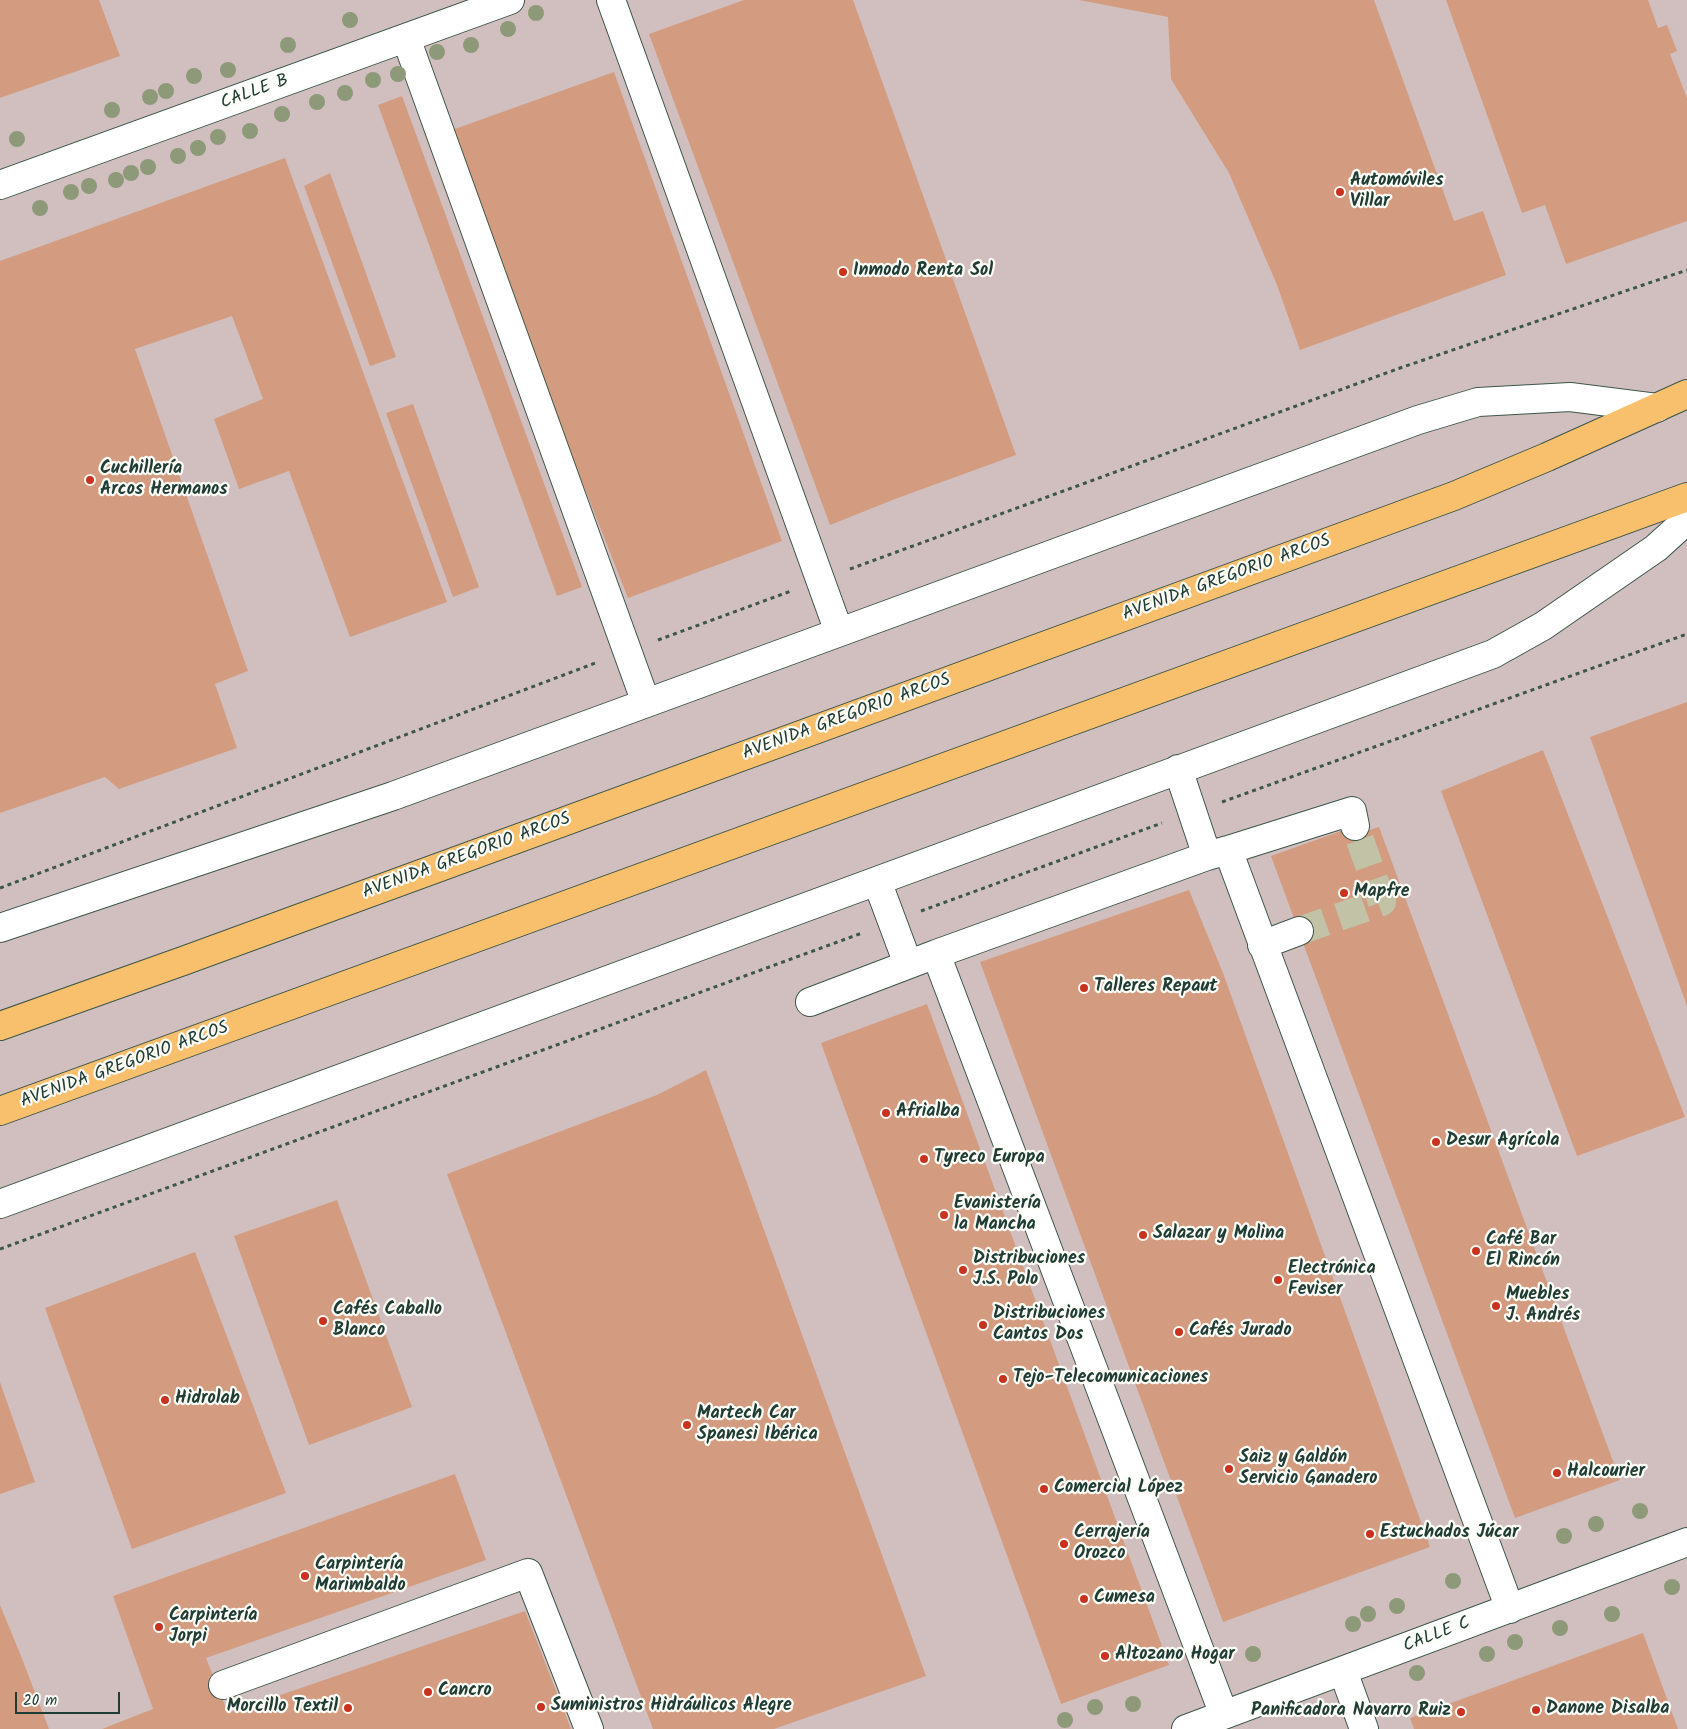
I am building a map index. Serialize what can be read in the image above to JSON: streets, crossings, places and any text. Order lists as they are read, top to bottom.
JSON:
{
  "streets": {
    "main road": ["AVENIDA GREGORIO ARCOS"],
    "street": ["CALLE B", "CALLE C"]
  },
  "places": [
    "Automóviles Villar",
    "Inmodo Renta Sol",
    "Cuchillería Arcos Hermanos",
    "Mapfre",
    "Talleres Repaut",
    "Afrialba",
    "Desur Agrícola",
    "Tyreco Europa",
    "Evanistería la Mancha",
    "Salazar y Molina",
    "Café Bar El Rincón",
    "Distribuciones J.S. Polo",
    "Electrónica Feviser",
    "Muebles J. Andrés",
    "Cafés Caballo Blanco",
    "Distribuciones Cantos Dos",
    "Cafés Jurado",
    "Tejo-Telecomunicaciones",
    "Hidrolab",
    "Martech Car Spanesi Ibérica",
    "Saiz y Galdón Servicio Ganadero",
    "Halcourier",
    "Comercial López",
    "Estuchados Júcar",
    "Cerrajería Orozco",
    "Carpintería Marimbaldo",
    "Cumesa",
    "Carpintería Jorpi",
    "Altozano Hogar",
    "Cancro",
    "Suministros Hidráulicos Alegre",
    "Morcillo Textil",
    "Danone Disalba",
    "Panificadora Navarro Ruiz"
  ],
  "scale_bar": "20 m"
}
